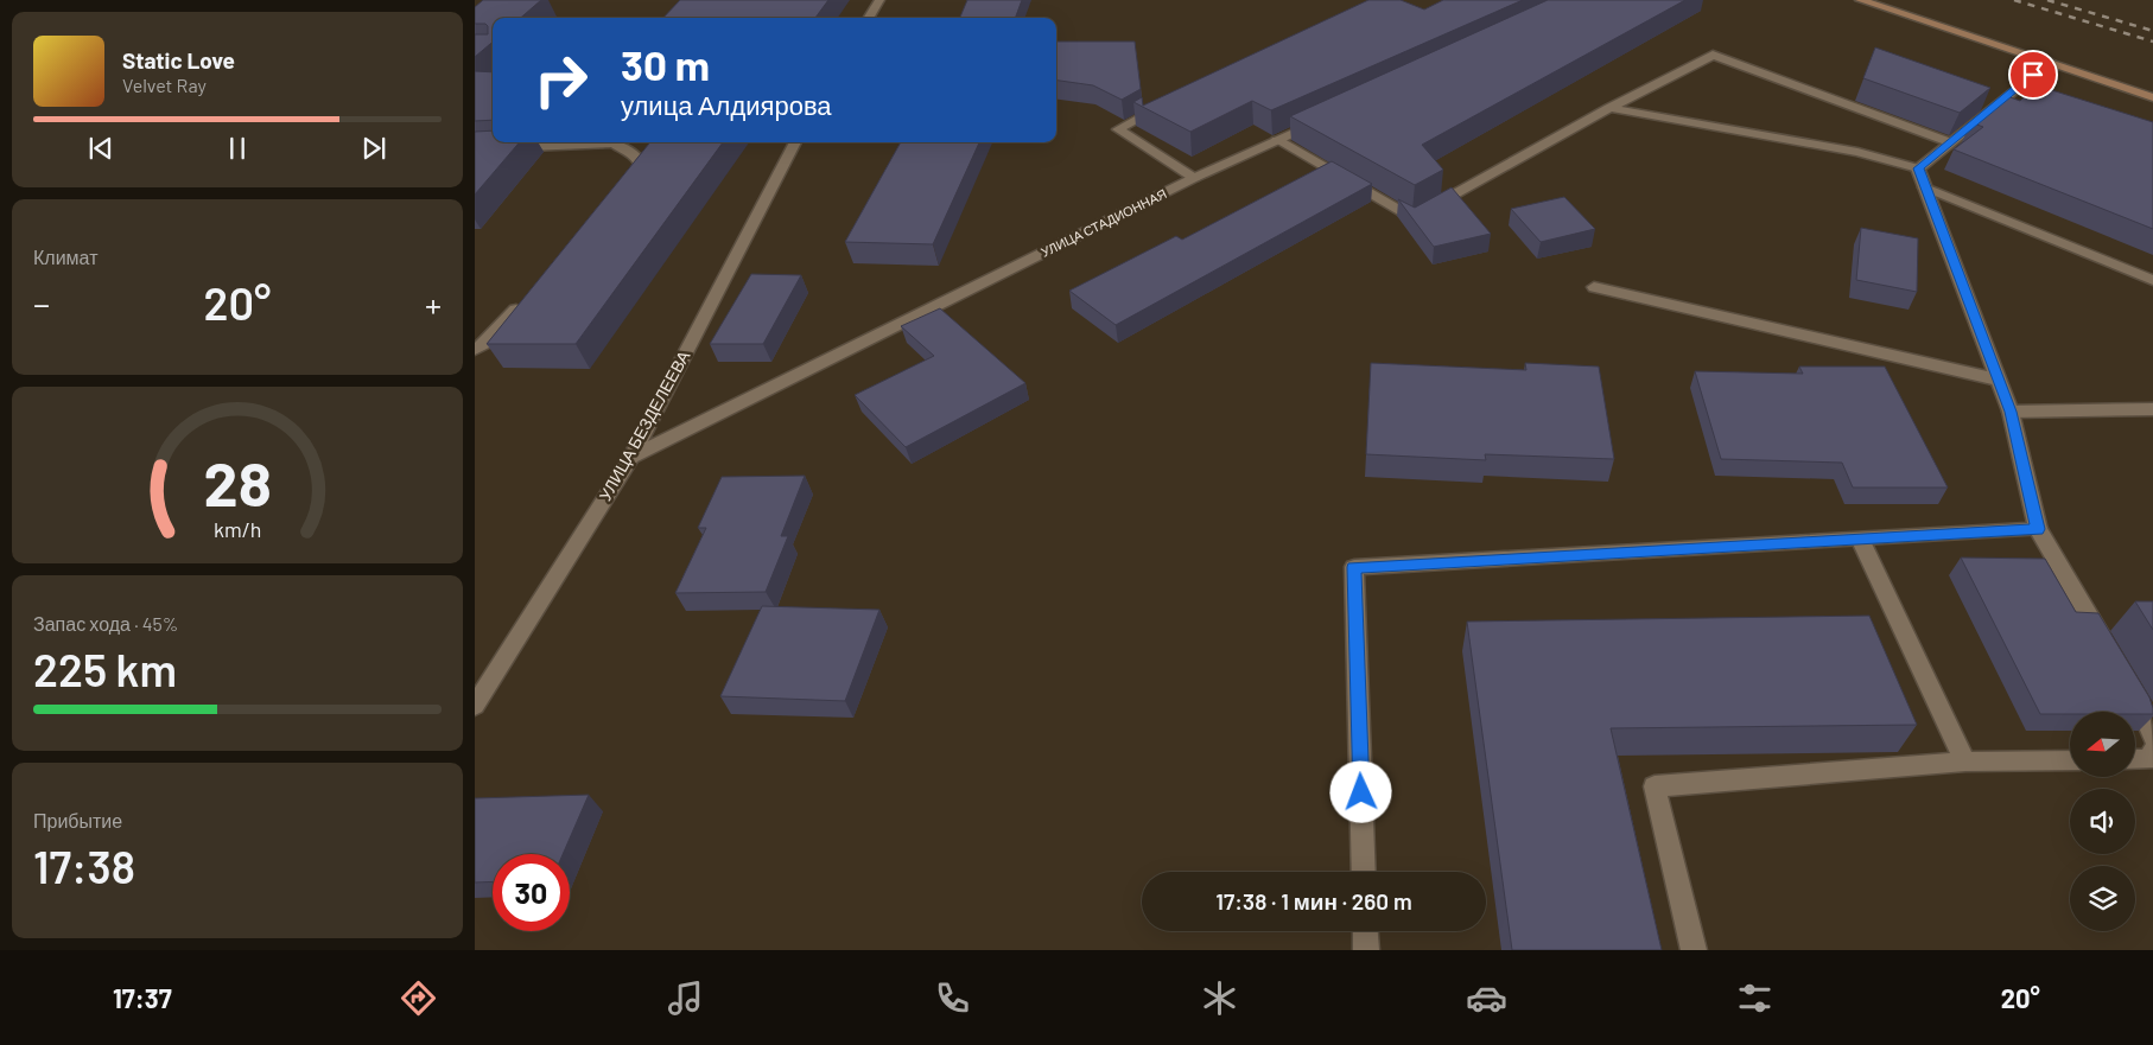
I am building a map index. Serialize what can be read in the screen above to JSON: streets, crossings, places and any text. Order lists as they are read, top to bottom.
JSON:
{
  "streets": {
    "street": ["УЛИЦА СТАДИОННАЯ", "УЛИЦА БЕЗДЕЛЕЕВА"]
  },
  "crossings": [
    ["УЛИЦА СТАДИОННАЯ", "УЛИЦА БЕЗДЕЛЕЕВА"]
  ],
  "north": "left",
  "page": {
    "turn": ["30 m", "улица Алдиярова"],
    "song": ["Static Love", "Velvet Ray"],
    "tile": [
      "Климат",
      ["Запас хода · 45%", "225 km"],
      ["Прибытие", "17:38"]
    ],
    "heat": ["−", "20°", "+"],
    "limit": "30",
    "trip": "17:38 · 1 мин · 260 m",
    "tabs": ["17:37", "20°"],
    "gauge": ["28", "km/h"]
  }
}
